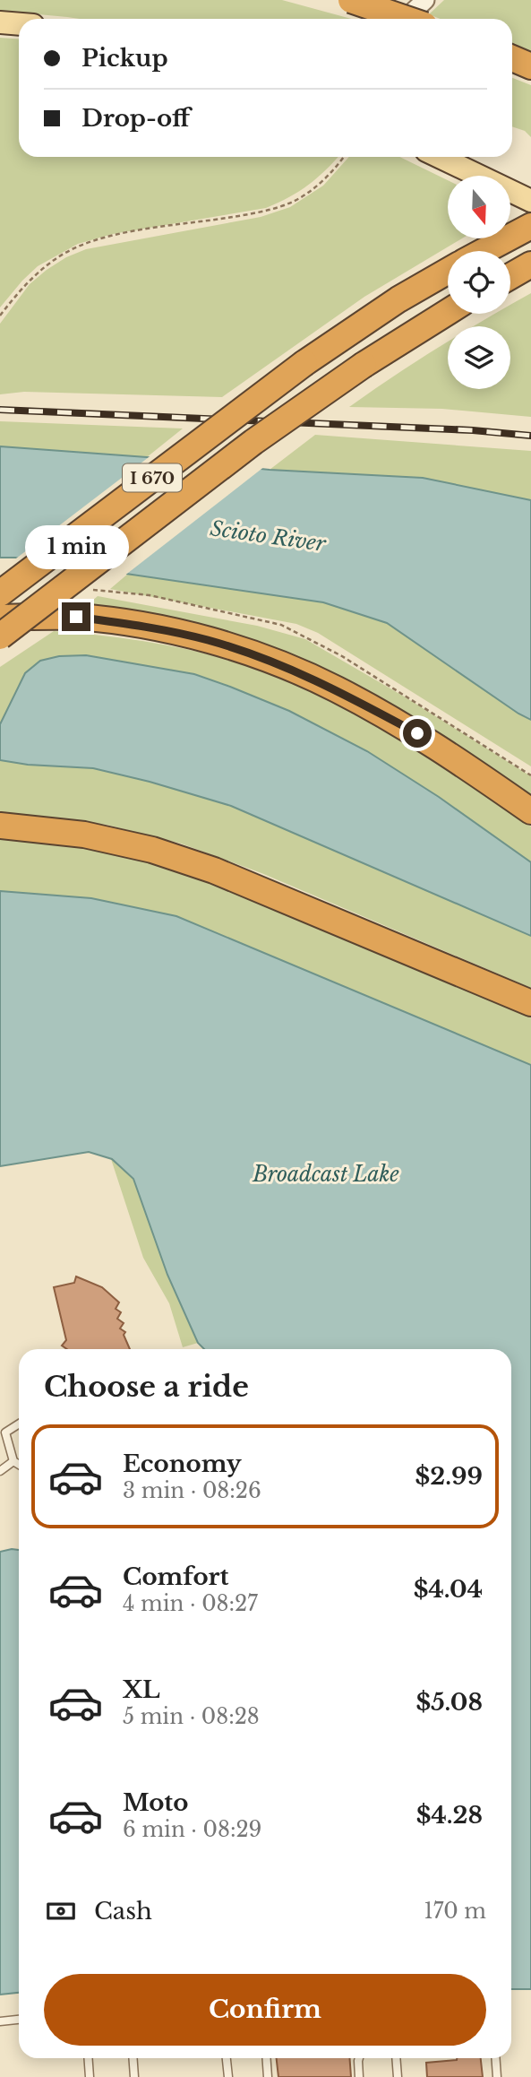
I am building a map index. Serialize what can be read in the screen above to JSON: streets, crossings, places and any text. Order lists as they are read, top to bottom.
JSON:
{
  "streets": {
    "highway": ["I 670"]
  },
  "water": ["Scioto River", "Broadcast Lake"],
  "north": "bottom",
  "page": {
    "banner": ["Pickup", "Drop-off"],
    "bubble": "1 min",
    "heading": "Choose a ride",
    "list": [
      {
        "name": "Economy",
        "note": "3 min · 08:26",
        "value": "$2.99"
      },
      {
        "name": "Comfort",
        "note": "4 min · 08:27",
        "value": "$4.04"
      },
      {
        "name": "XL",
        "note": "5 min · 08:28",
        "value": "$5.08"
      },
      {
        "name": "Moto",
        "note": "6 min · 08:29",
        "value": "$4.28"
      }
    ],
    "pay": ["Cash", "170 m"],
    "buttons": "Confirm"
  }
}
